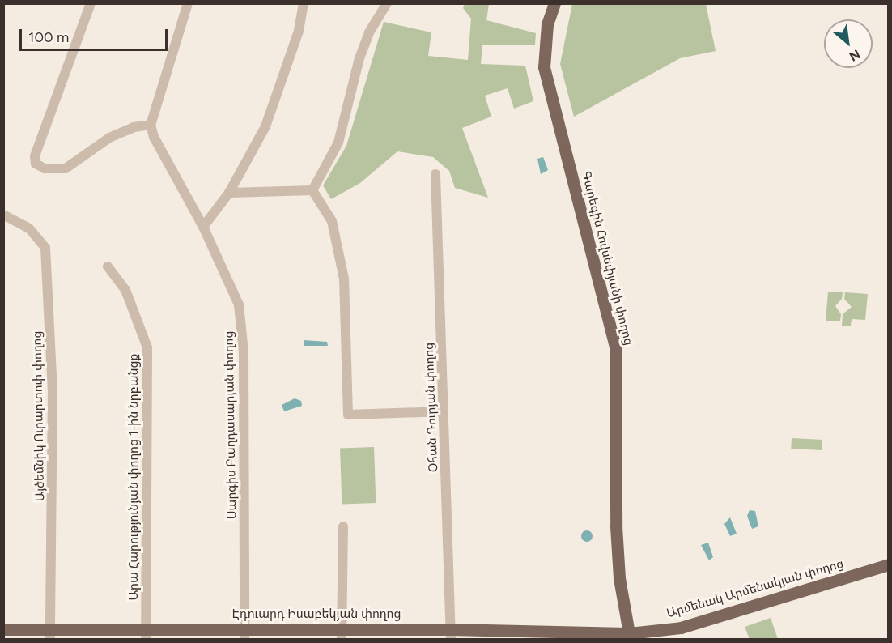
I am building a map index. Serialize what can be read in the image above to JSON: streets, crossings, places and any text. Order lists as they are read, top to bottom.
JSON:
{
  "streets": {
    "main road": ["Գարեգին Հովսեփյանի փողոց", "Արմենակ Արմենակյան փողոց", "Էդուարդ Իսաբեկյան փողոց"],
    "street": [
      "Օհան Դուրյան փողոց",
      "Այծեմնիկ Ուրարտուի փողոց",
      "Սարգիս Բաղդասարյան փողոց",
      "Արա Հարությունյան փողոց 1-ին նրբանցք"
    ]
  },
  "crossings": [
    ["Գարեգին Հովսեփյանի փողոց", "Արմենակ Արմենակյան փողոց"],
    ["Գարեգին Հովսեփյանի փողոց", "Էդուարդ Իսաբեկյան փողոց"],
    ["Օհան Դուրյան փողոց", "Էդուարդ Իսաբեկյան փողոց"],
    ["Այծեմնիկ Ուրարտուի փողոց", "Էդուարդ Իսաբեկյան փողոց"],
    ["Սարգիս Բաղդասարյան փողոց", "Էդուարդ Իսաբեկյան փողոց"],
    ["Արա Հարությունյան փողոց 1-ին նրբանցք", "Էդուարդ Իսաբեկյան փողոց"],
    ["Արմենակ Արմենակյան փողոց", "Էդուարդ Իսաբեկյան փողոց"]
  ],
  "scale_bar": "100 m",
  "north": "bottom right"
}
